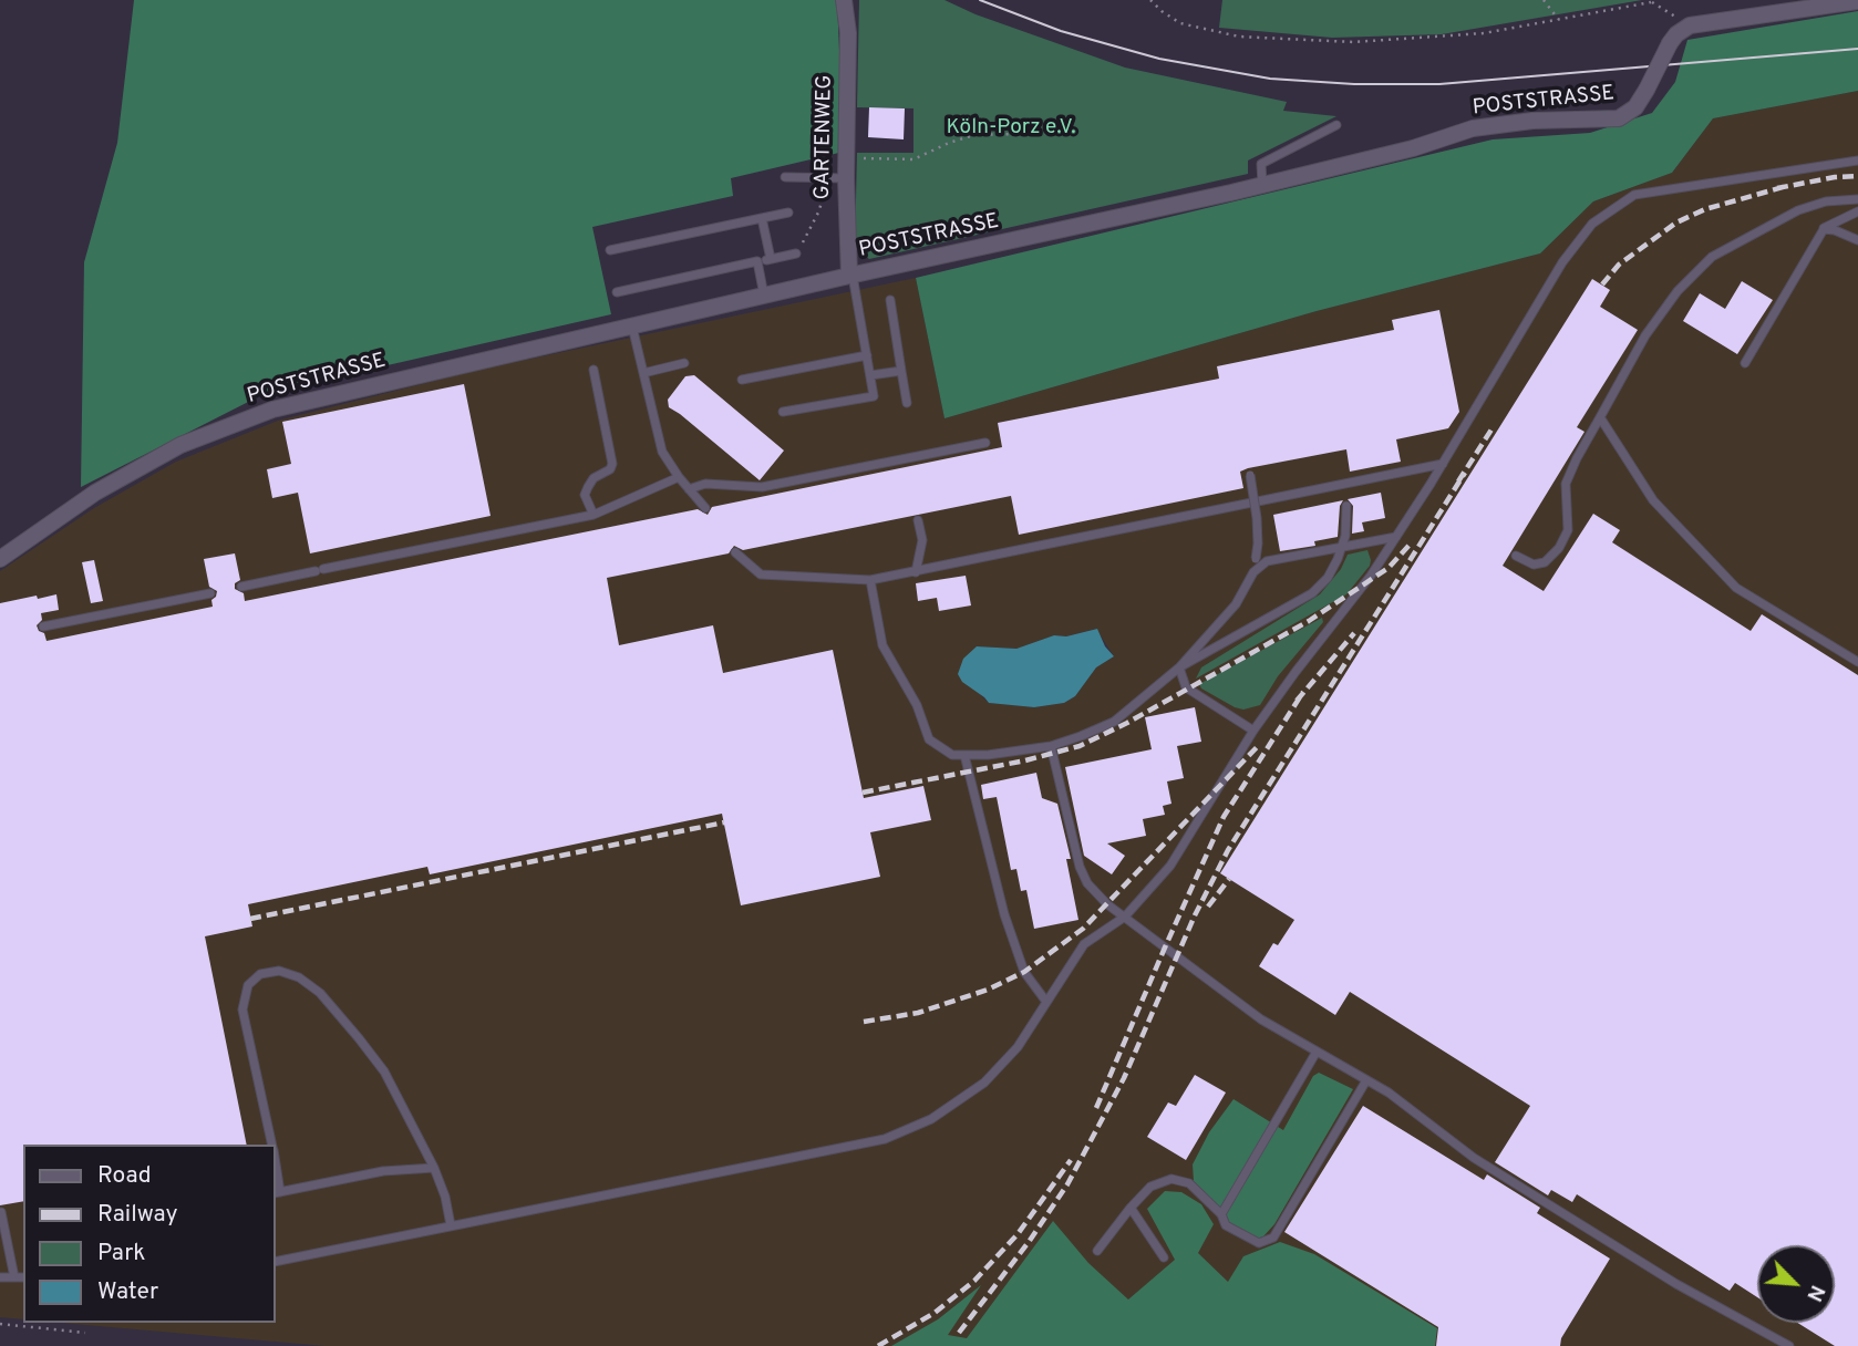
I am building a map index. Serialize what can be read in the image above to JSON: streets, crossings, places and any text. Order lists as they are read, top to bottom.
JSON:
{
  "streets": {
    "street": ["POSTSTRASSE", "GARTENWEG"]
  },
  "crossings": [
    ["POSTSTRASSE", "GARTENWEG"]
  ],
  "parks": ["Köln-Porz e.V."],
  "legend": [
    "Road",
    "Railway",
    "Park",
    "Water"
  ],
  "north": "bottom right"
}
